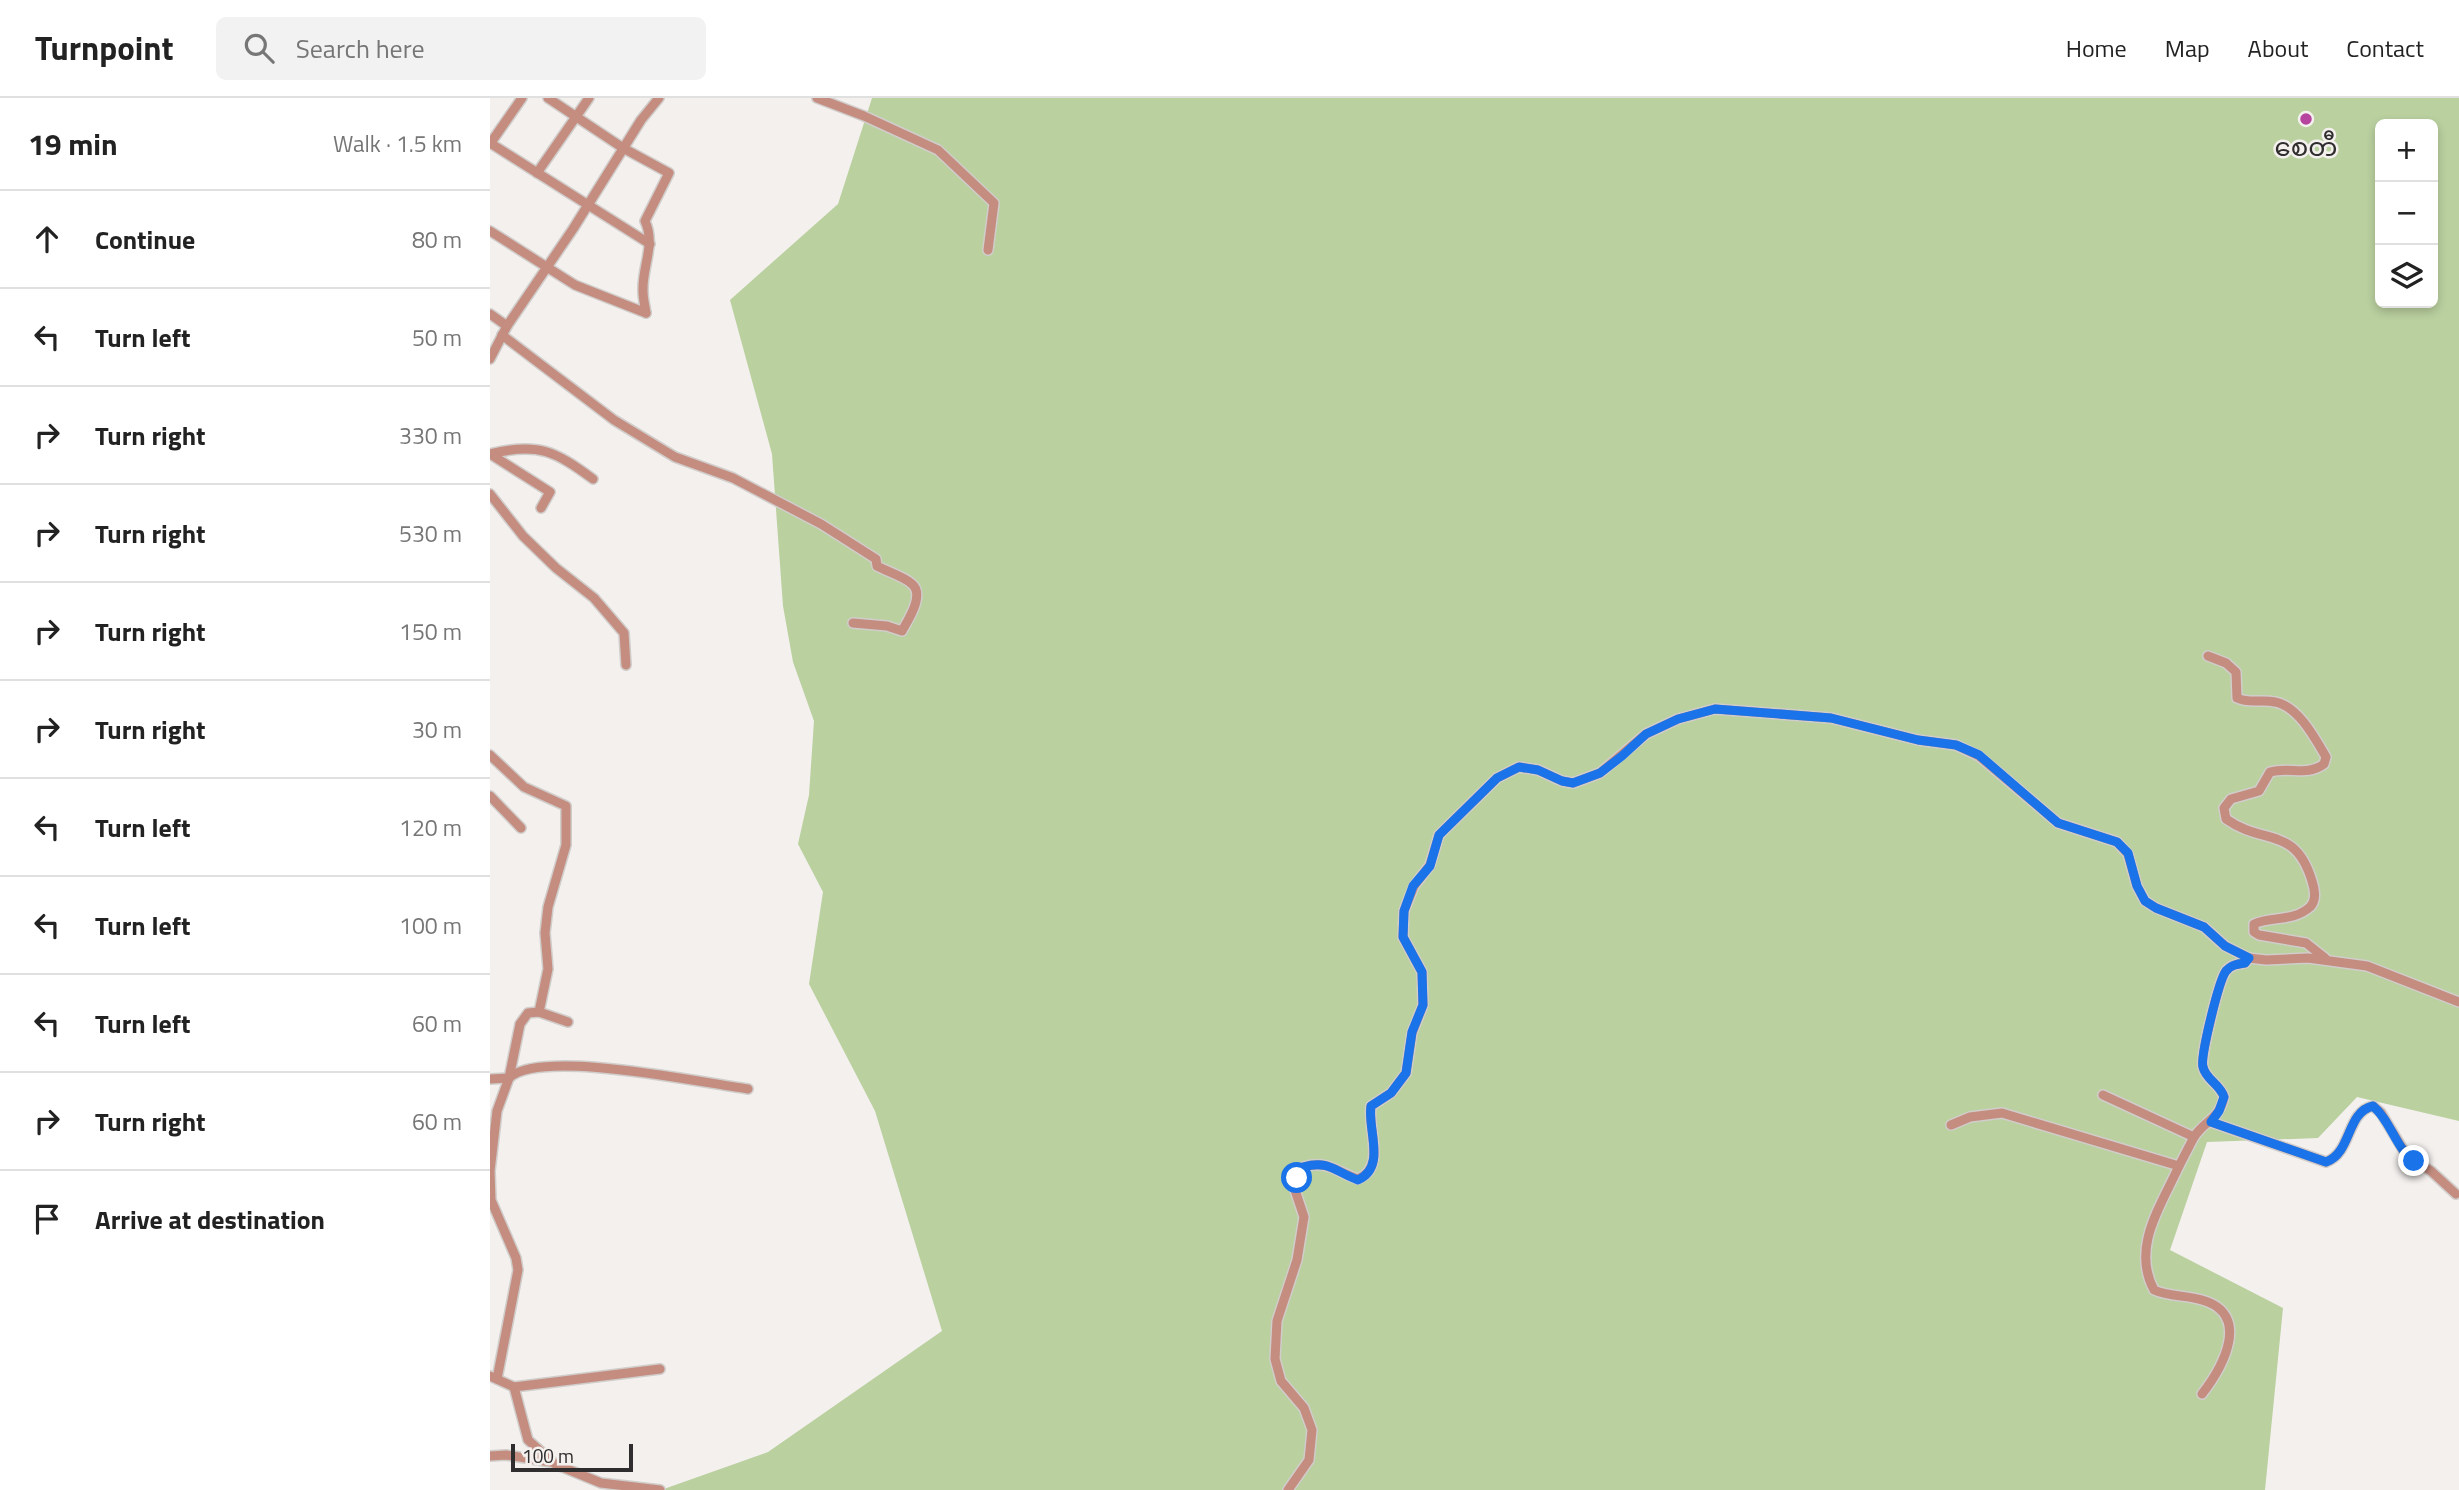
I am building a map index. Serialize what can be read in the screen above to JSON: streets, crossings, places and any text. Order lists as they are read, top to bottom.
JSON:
{
  "places": ["စေတီ"],
  "scale_bar": "100 m",
  "page": {
    "header": "Turnpoint",
    "search": "Search here",
    "nav": [
      "Home",
      "Map",
      "About",
      "Contact"
    ],
    "heading": ["19 min", "Walk · 1.5 km"],
    "map_buttons": ["+", "−"],
    "list": [
      ["Continue", "80 m"],
      ["Turn left", "50 m"],
      ["Turn right", "330 m"],
      ["Turn right", "530 m"],
      ["Turn right", "150 m"],
      ["Turn right", "30 m"],
      ["Turn left", "120 m"],
      ["Turn left", "100 m"],
      ["Turn left", "60 m"],
      ["Turn right", "60 m"],
      "Arrive at destination"
    ],
    "scale": "100 m"
  }
}
